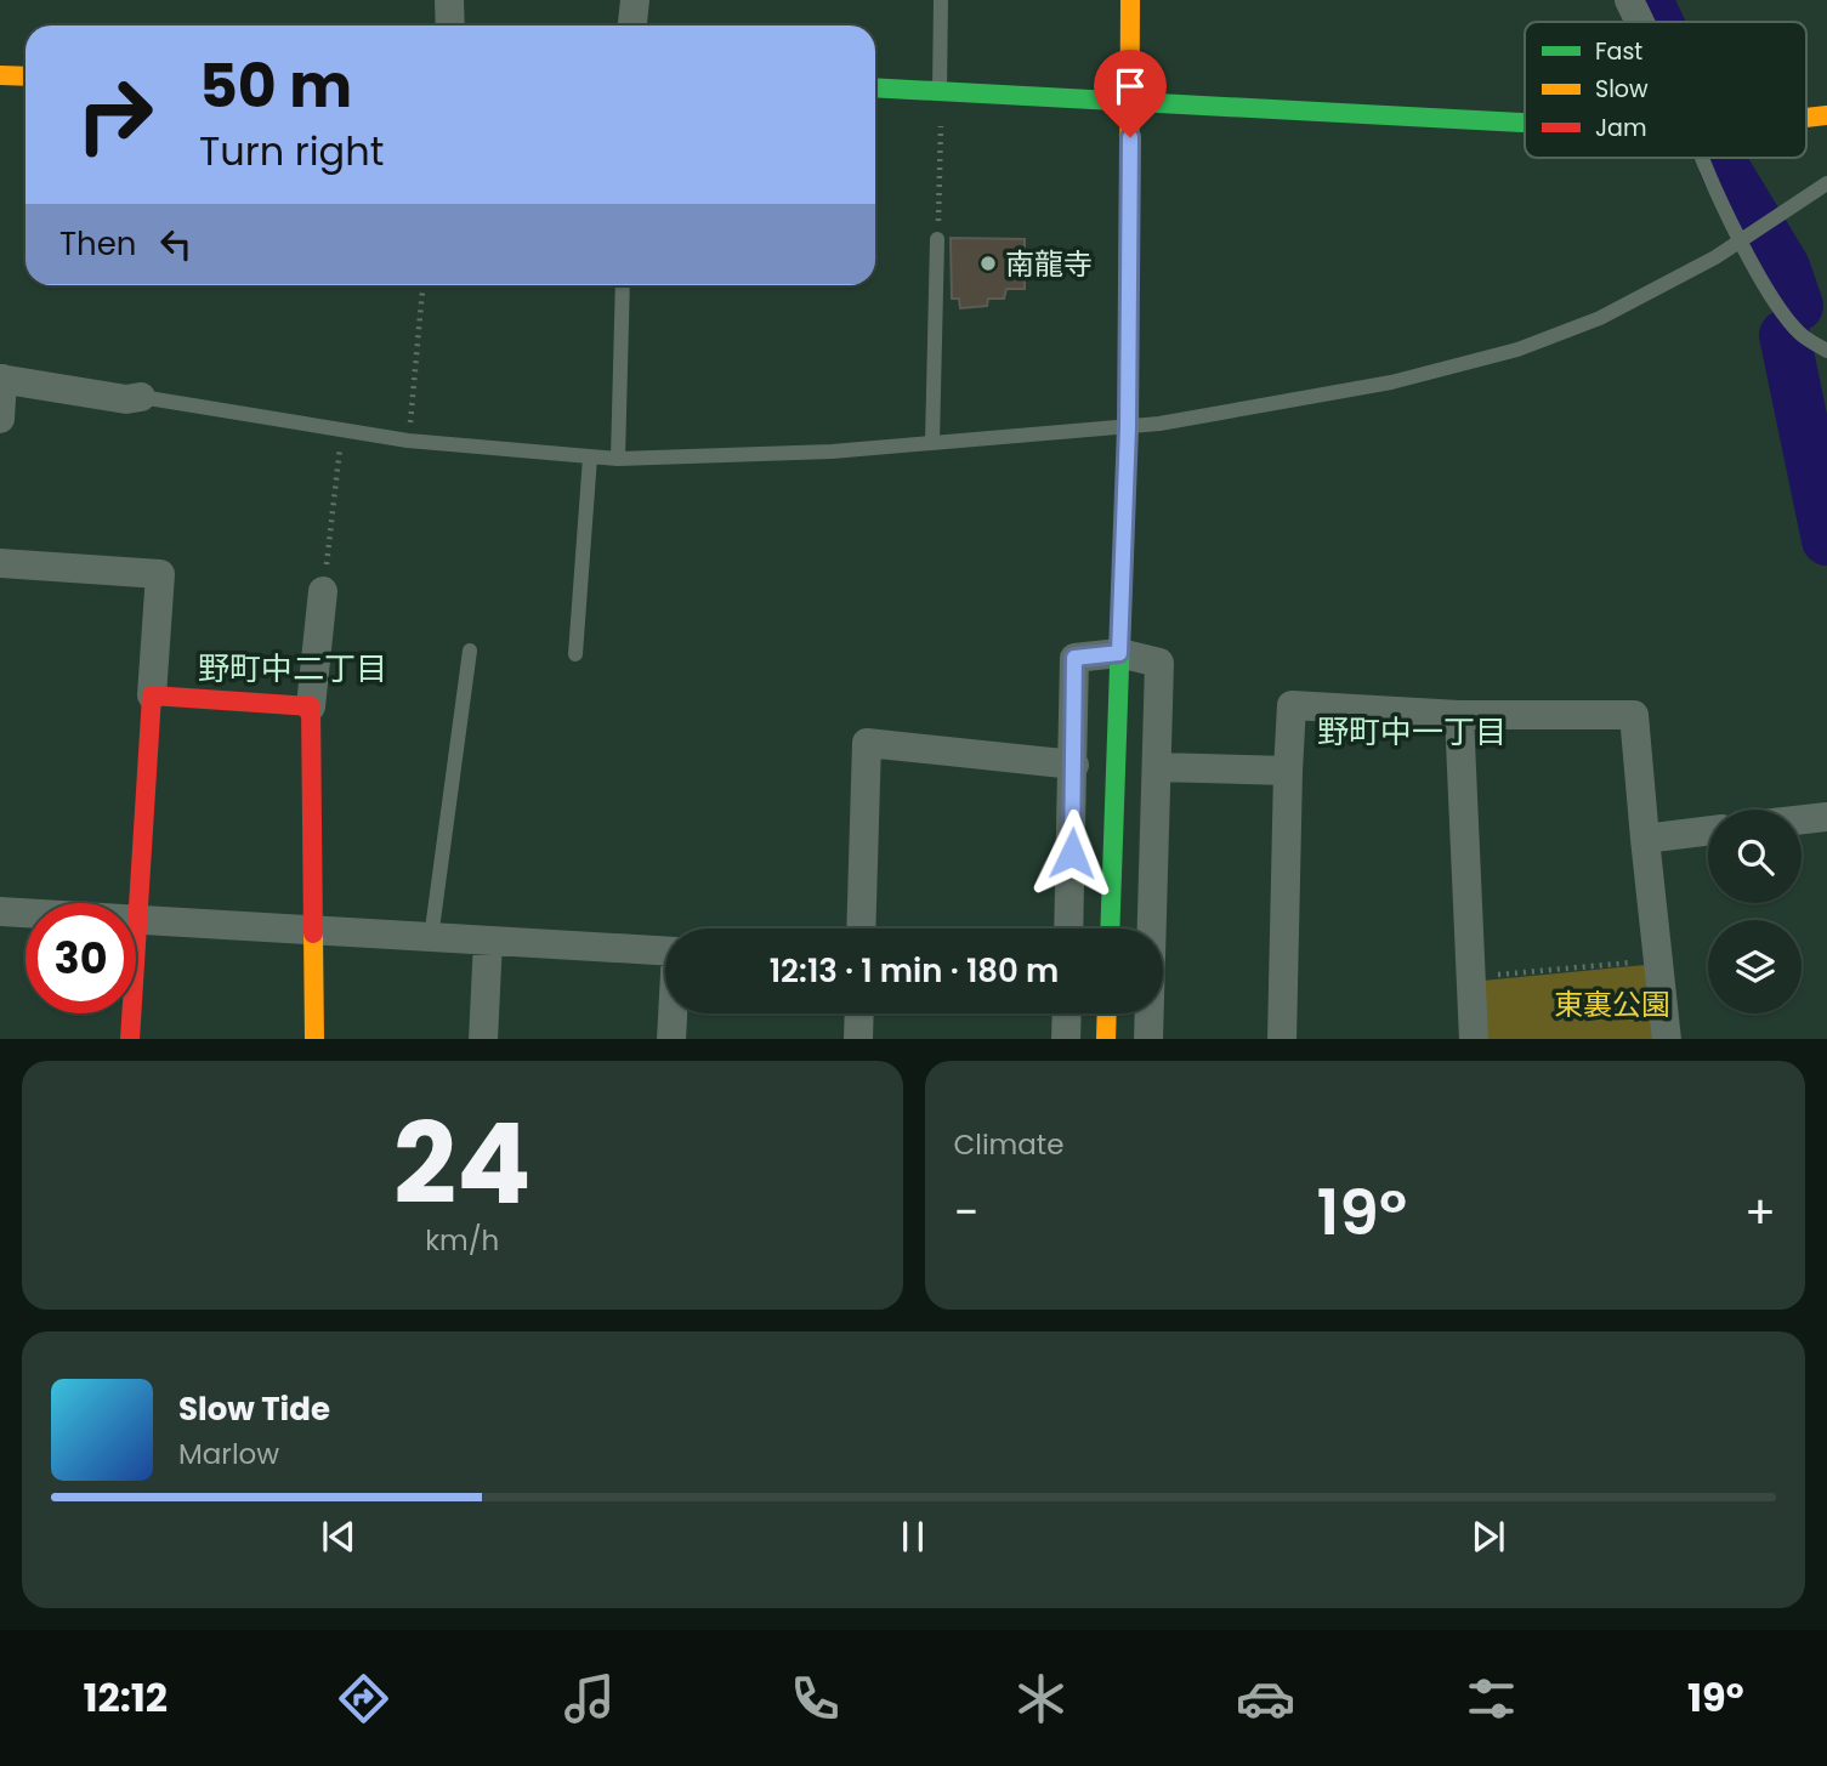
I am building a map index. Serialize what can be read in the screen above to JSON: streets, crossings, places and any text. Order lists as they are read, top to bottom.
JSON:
{
  "districts": ["野町中二丁目", "野町中一丁目"],
  "parks": ["東裏公園"],
  "places": ["南龍寺"],
  "legend": ["Fast", "Slow", "Jam"],
  "page": {
    "turn": ["50 m", "Turn right"],
    "then": "Then",
    "limit": "30",
    "trip": "12:13 · 1 min · 180 m",
    "tile": [
      ["24", "km/h"],
      "Climate"
    ],
    "heat": ["−", "19°", "+"],
    "song": ["Slow Tide", "Marlow"],
    "tabs": ["12:12", "19°"]
  }
}
